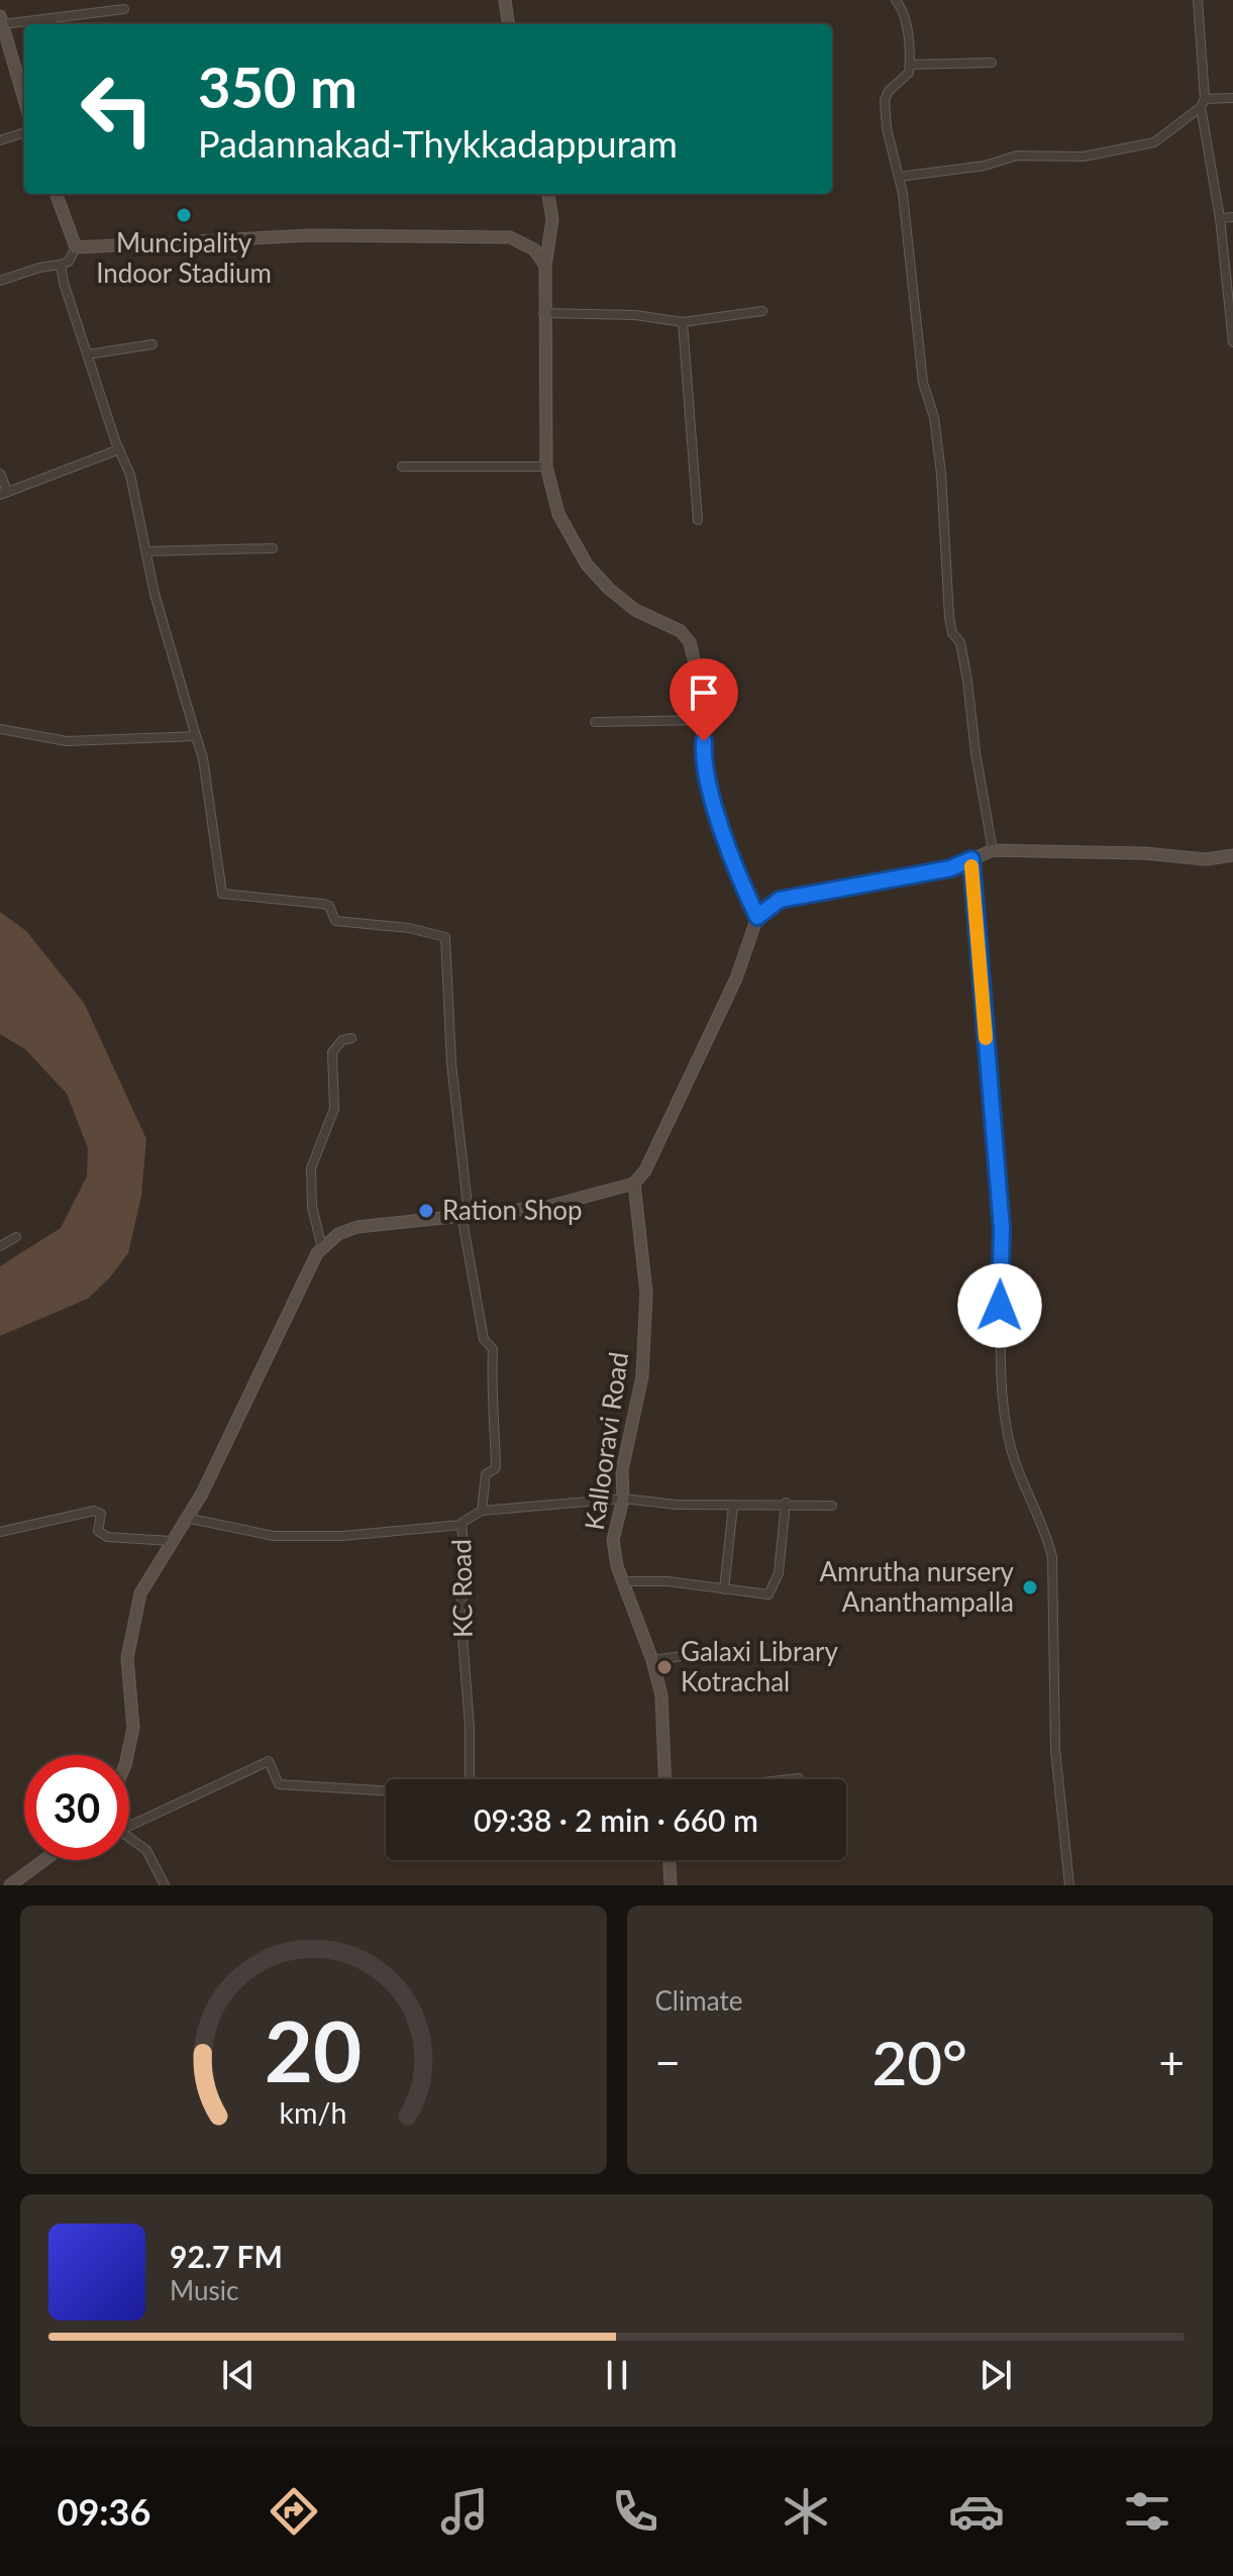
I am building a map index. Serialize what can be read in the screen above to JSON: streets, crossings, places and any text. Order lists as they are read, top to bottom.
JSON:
{
  "streets": {
    "main road": ["Kallooravi Road"],
    "street": ["KC Road"]
  },
  "places": [
    "Muncipality Indoor Stadium",
    "Ration Shop",
    "Amrutha nursery Ananthampalla",
    "Galaxi Library Kotrachal"
  ],
  "page": {
    "turn": ["350 m", "Padannakad-Thykkadappuram"],
    "limit": "30",
    "trip": "09:38 · 2 min · 660 m",
    "tile": "Climate",
    "heat": ["−", "20°", "+"],
    "song": ["92.7 FM", "Music"],
    "tabs": "09:36",
    "gauge": ["20", "km/h"]
  }
}
